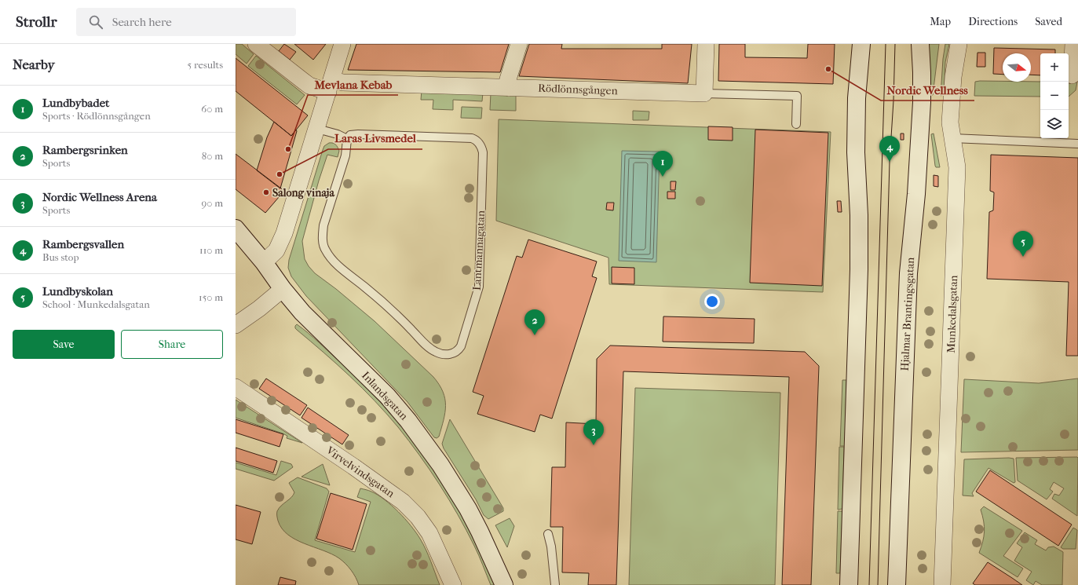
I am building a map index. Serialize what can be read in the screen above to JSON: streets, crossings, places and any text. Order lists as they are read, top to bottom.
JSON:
{
  "streets": {
    "main road": ["Hjalmar Brantingsgatan", "Inlandsgatan"],
    "street": ["Rödlönnsgången", "Munkedalsgatan", "Virvelvindsgatan"],
    "lane": ["Lantmannagatan"]
  },
  "places": [
    "Nordic Wellness",
    "Mevlana Kebab",
    "Laras Livsmedel",
    "Salong vinaja"
  ],
  "north": "right",
  "page": {
    "header": "Strollr",
    "search": "Search here",
    "nav": ["Map", "Directions", "Saved"],
    "heading": ["Nearby", "5 results"],
    "map_buttons": ["+", "−"],
    "list": [
      {
        "mark": "1",
        "name": "Lundbybadet",
        "note": "Sports · Rödlönnsgången",
        "value": "60 m"
      },
      {
        "mark": "2",
        "name": "Rambergsrinken",
        "note": "Sports",
        "value": "80 m"
      },
      {
        "mark": "3",
        "name": "Nordic Wellness Arena",
        "note": "Sports",
        "value": "90 m"
      },
      {
        "mark": "4",
        "name": "Rambergsvallen",
        "note": "Bus stop",
        "value": "110 m"
      },
      {
        "mark": "5",
        "name": "Lundbyskolan",
        "note": "School · Munkedalsgatan",
        "value": "150 m"
      }
    ],
    "pins": [
      "4",
      "1",
      "5",
      "2",
      "3"
    ],
    "buttons": ["Save", "Share"]
  }
}
